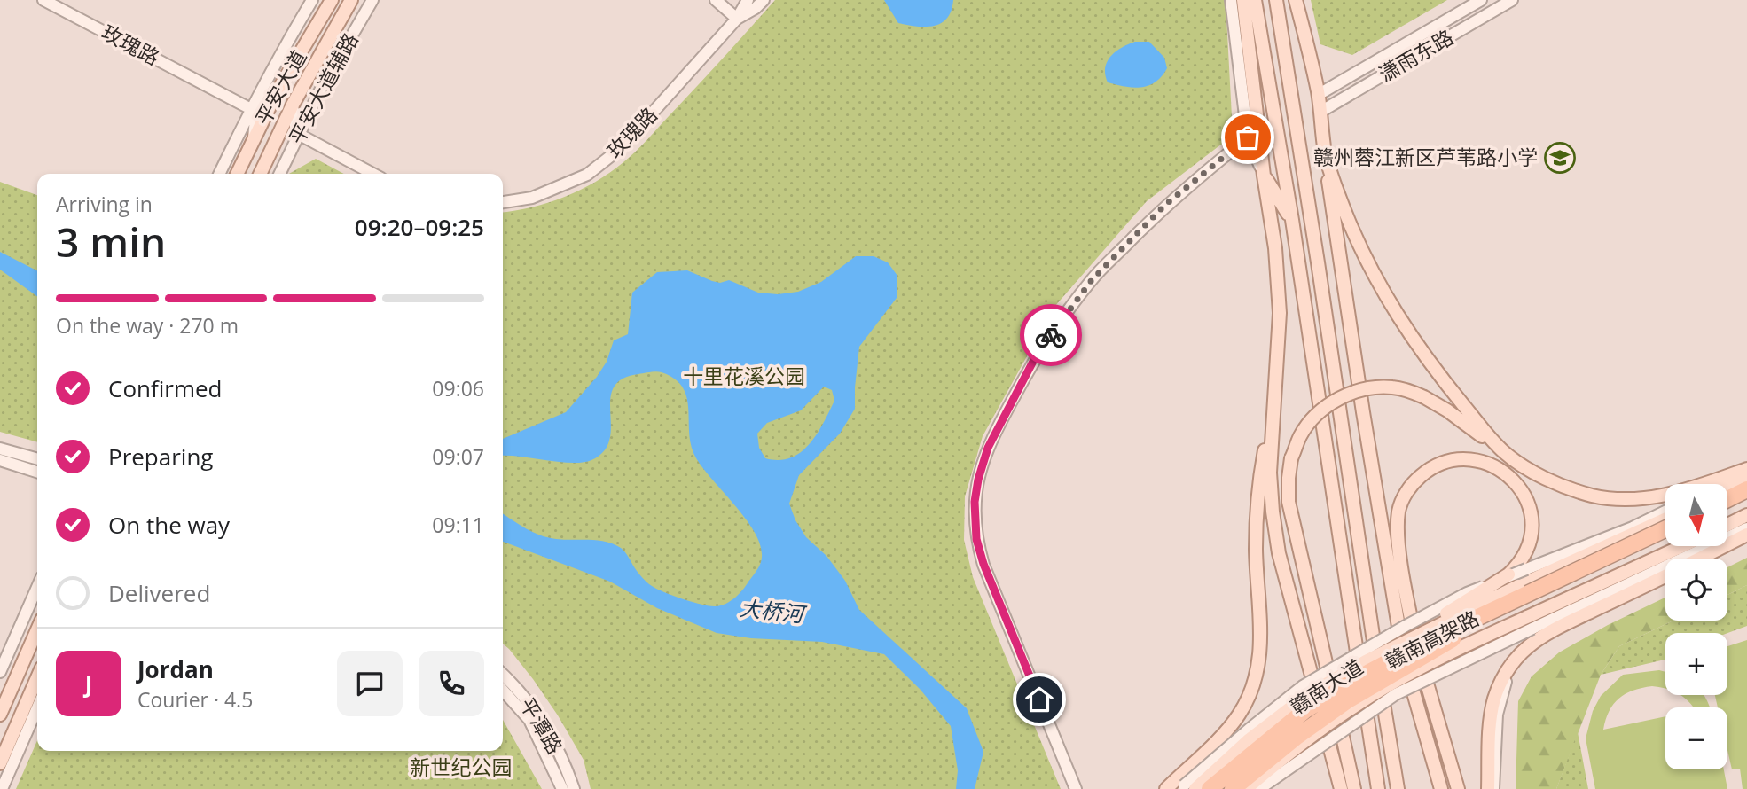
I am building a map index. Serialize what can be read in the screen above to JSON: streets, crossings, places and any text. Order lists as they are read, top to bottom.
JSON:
{
  "streets": {
    "highway": ["赣南高架路"],
    "main road": ["平安大道", "赣南大道"],
    "street": [
      "玫瑰路",
      "潇雨东路",
      "平安大道辅路",
      "平潭路"
    ]
  },
  "water": ["大桥河"],
  "parks": ["十里花溪公园", "新世纪公园"],
  "places": {
    "school or university": ["赣州蓉江新区芦苇路小学"]
  },
  "north": "bottom",
  "page": {
    "heading": ["3 min", "Arriving in", "09:20–09:25"],
    "panel": ["Jordan", "Courier · 4.5"],
    "bar": "On the way · 270 m",
    "list": [
      ["Confirmed", "09:06"],
      ["Preparing", "09:07"],
      ["On the way", "09:11"],
      "Delivered"
    ],
    "map_buttons": ["+", "−"],
    "round": "J"
  }
}
